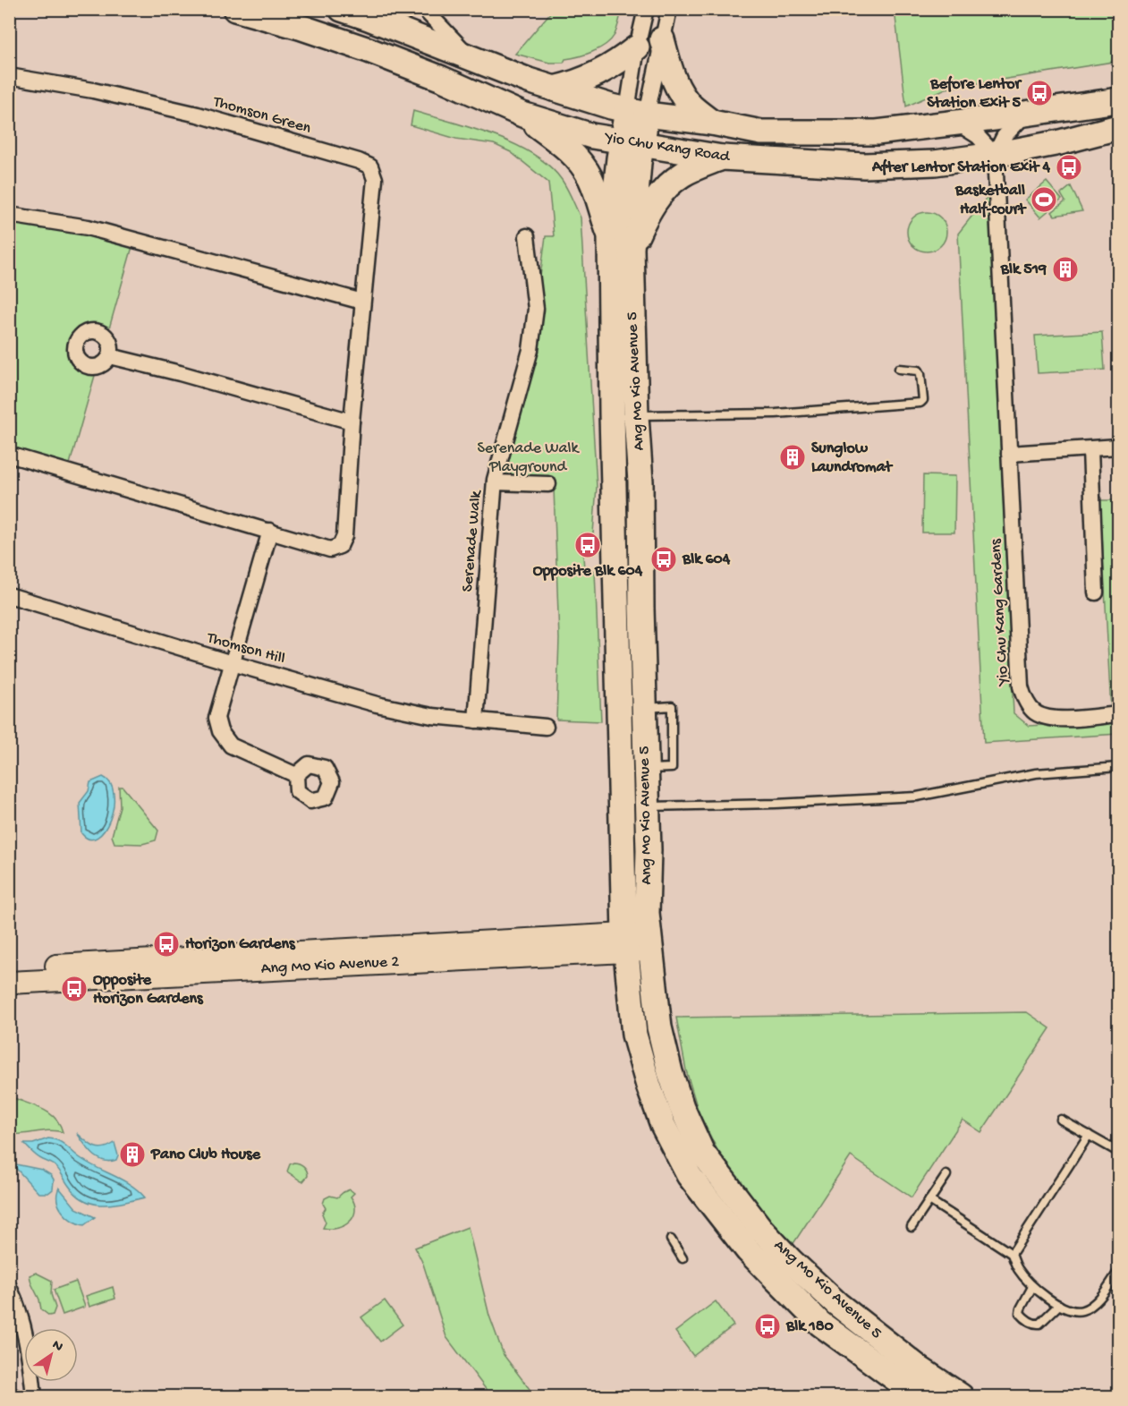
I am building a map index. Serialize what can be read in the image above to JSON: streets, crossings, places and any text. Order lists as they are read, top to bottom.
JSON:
{
  "streets": {
    "main road": ["Yio Chu Kang Road", "Ang Mo Kio Avenue 5", "Ang Mo Kio Avenue 2"],
    "street": [
      "Thomson Green",
      "Serenade Walk",
      "Yio Chu Kang Gardens",
      "Thomson Hill"
    ]
  },
  "crossings": [
    ["Yio Chu Kang Road", "Ang Mo Kio Avenue 5"],
    ["Yio Chu Kang Road", "Yio Chu Kang Gardens"],
    ["Ang Mo Kio Avenue 5", "Ang Mo Kio Avenue 2"],
    ["Serenade Walk", "Thomson Hill"]
  ],
  "parks": ["Serenade Walk Playground"],
  "places": {
    "bus stop": [
      "Before Lentor Station Exit 5",
      "After Lentor Station Exit 4",
      "Opposite Blk 604",
      "Blk 604",
      "Horizon Gardens",
      "Opposite Horizon Gardens",
      "Blk 180"
    ],
    "sports": ["Basketball Half-court"],
    "building": ["Blk 519", "Sunglow Laundromat", "Pano Club House"]
  },
  "north": "top right"
}
